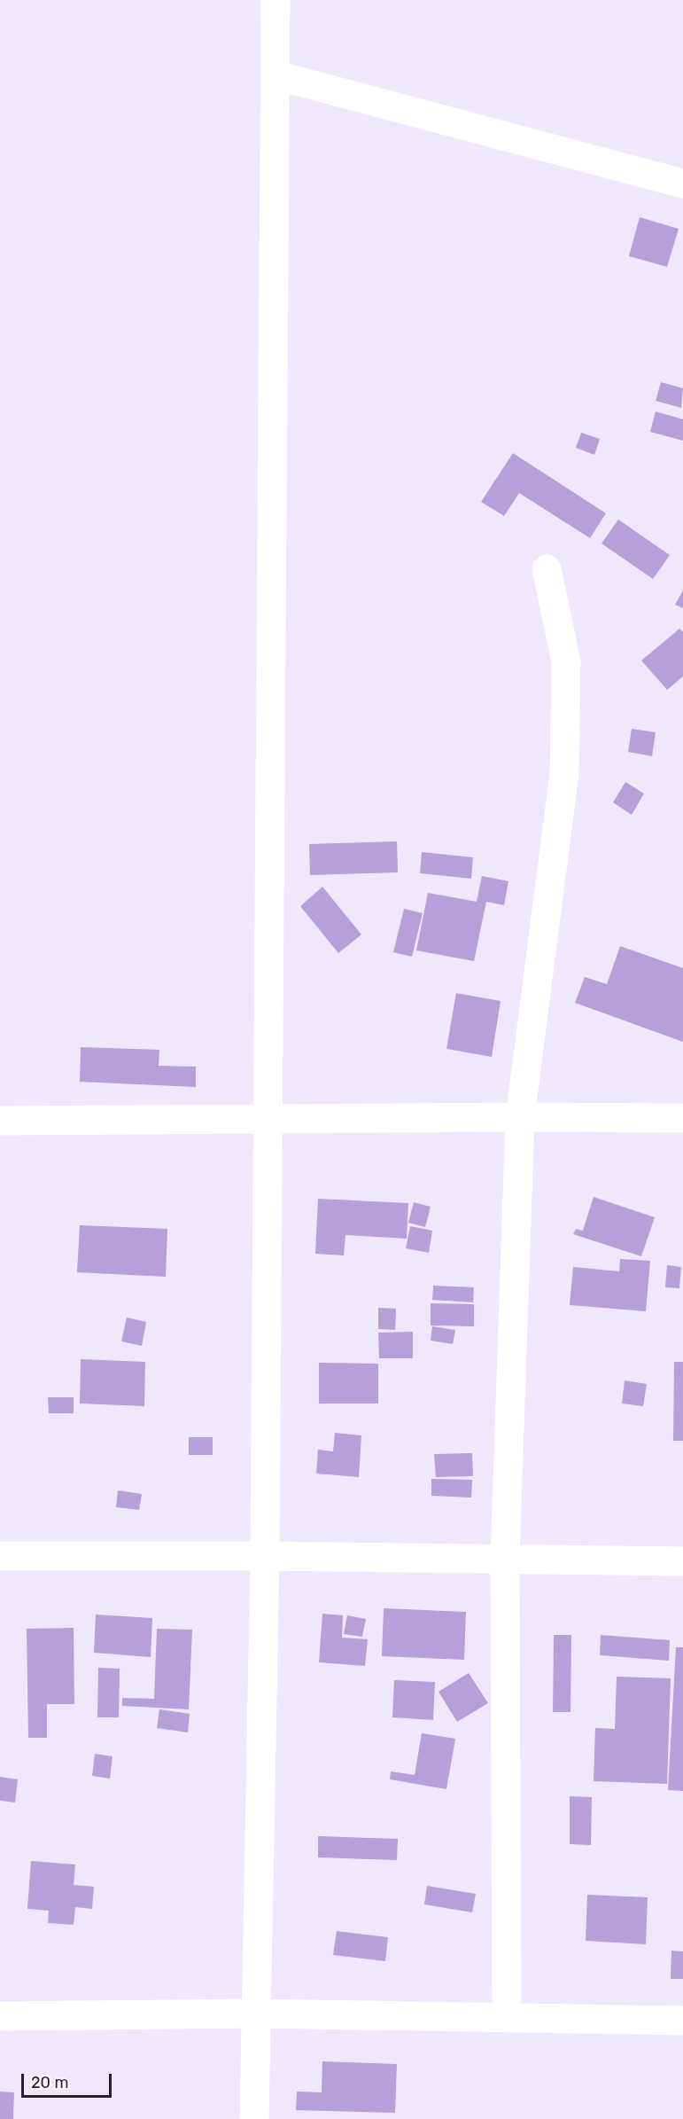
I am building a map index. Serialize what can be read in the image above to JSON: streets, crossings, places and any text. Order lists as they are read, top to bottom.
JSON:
{
  "scale_bar": "20 m"
}
